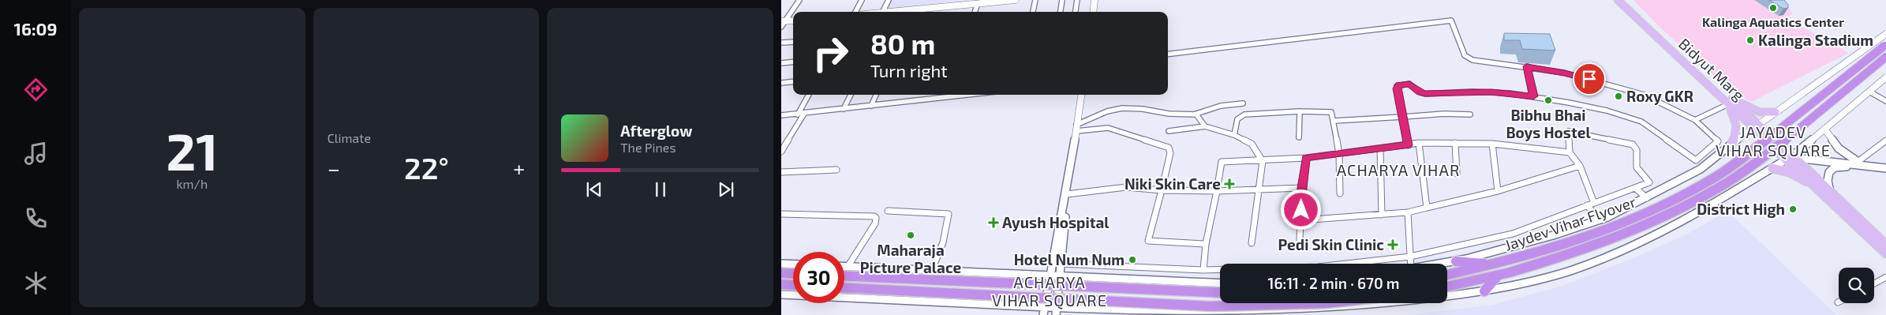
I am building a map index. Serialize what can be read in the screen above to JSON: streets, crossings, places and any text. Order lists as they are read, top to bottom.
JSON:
{
  "streets": {
    "highway": ["Jaydev Vihar Flyover"],
    "main road": ["Bidyut Marg"]
  },
  "districts": ["JAYADEV VIHAR SQUARE", "ACHARYA VIHAR", "ACHARYA VIHAR SQUARE"],
  "places": {
    "other": [
      "Kalinga Aquatics Center",
      "Kalinga Stadium",
      "Roxy GKR",
      "Bibhu Bhai Boys Hostel",
      "District High",
      "Maharaja Picture Palace",
      "Hotel Num Num"
    ],
    "health": ["Niki Skin Care", "Ayush Hospital", "Pedi Skin Clinic"]
  },
  "page": {
    "tabs": "16:09",
    "tile": [
      ["21", "km/h"],
      "Climate"
    ],
    "turn": ["80 m", "Turn right"],
    "song": ["Afterglow", "The Pines"],
    "heat": ["−", "22°", "+"],
    "limit": "30",
    "trip": "16:11 · 2 min · 670 m"
  }
}
